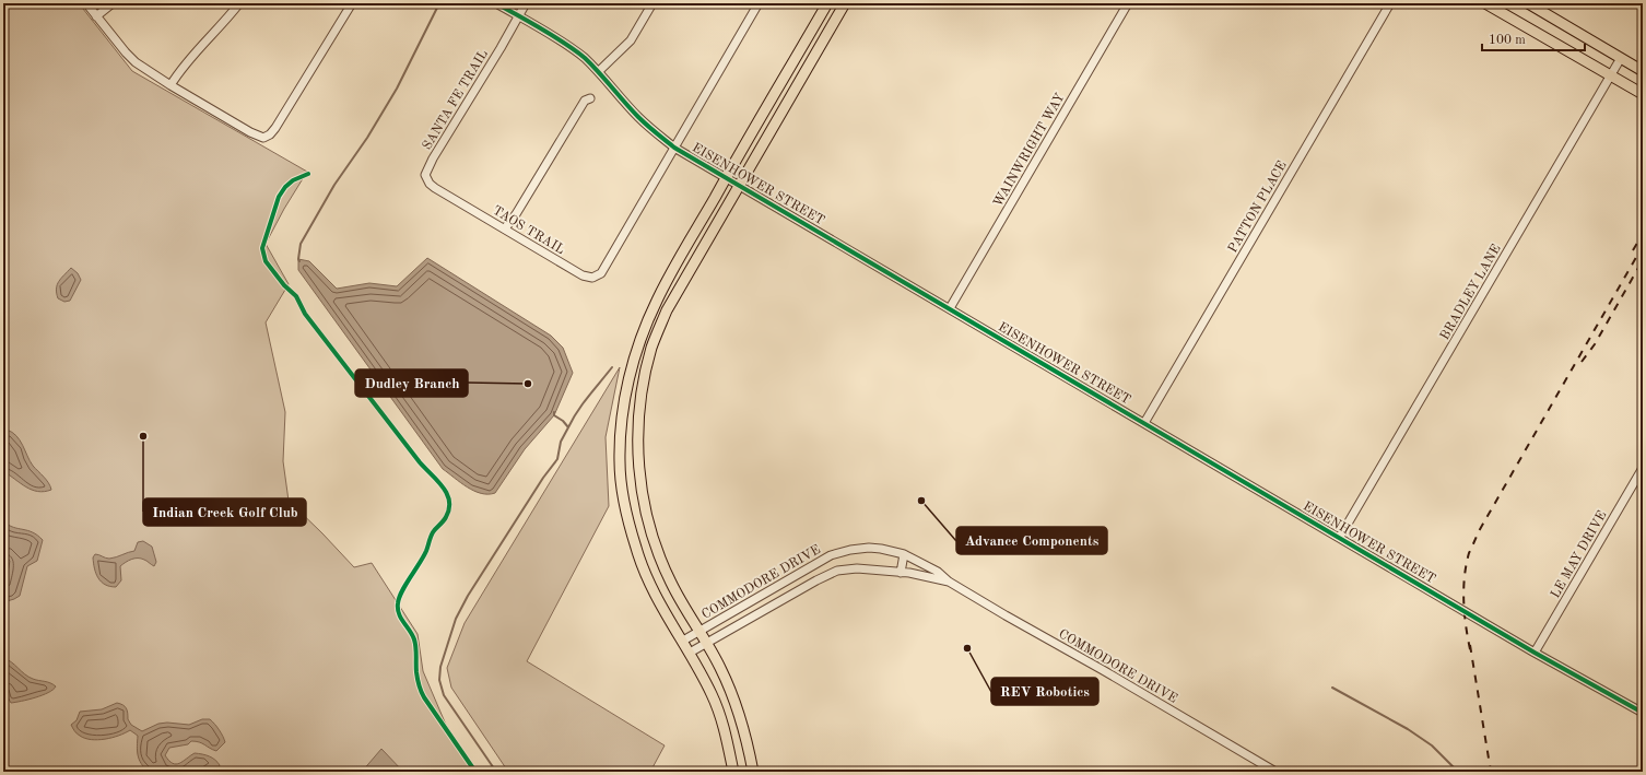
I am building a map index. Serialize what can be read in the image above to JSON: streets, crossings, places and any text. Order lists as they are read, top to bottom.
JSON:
{
  "streets": {
    "street": [
      "SANTA FE TRAIL",
      "WAINWRIGHT WAY",
      "EISENHOWER STREET",
      "PATTON PLACE",
      "TAOS TRAIL",
      "BRADLEY LANE",
      "LE MAY DRIVE",
      "COMMODORE DRIVE"
    ]
  },
  "crossings": [
    ["SANTA FE TRAIL", "EISENHOWER STREET"],
    ["SANTA FE TRAIL", "TAOS TRAIL"],
    ["WAINWRIGHT WAY", "EISENHOWER STREET"],
    ["EISENHOWER STREET", "PATTON PLACE"],
    ["EISENHOWER STREET", "TAOS TRAIL"],
    ["EISENHOWER STREET", "BRADLEY LANE"],
    ["EISENHOWER STREET", "LE MAY DRIVE"]
  ],
  "places": [
    "Dudley Branch",
    "Indian Creek Golf Club",
    "Advance Components",
    "REV Robotics"
  ],
  "scale_bar": "100 m"
}
